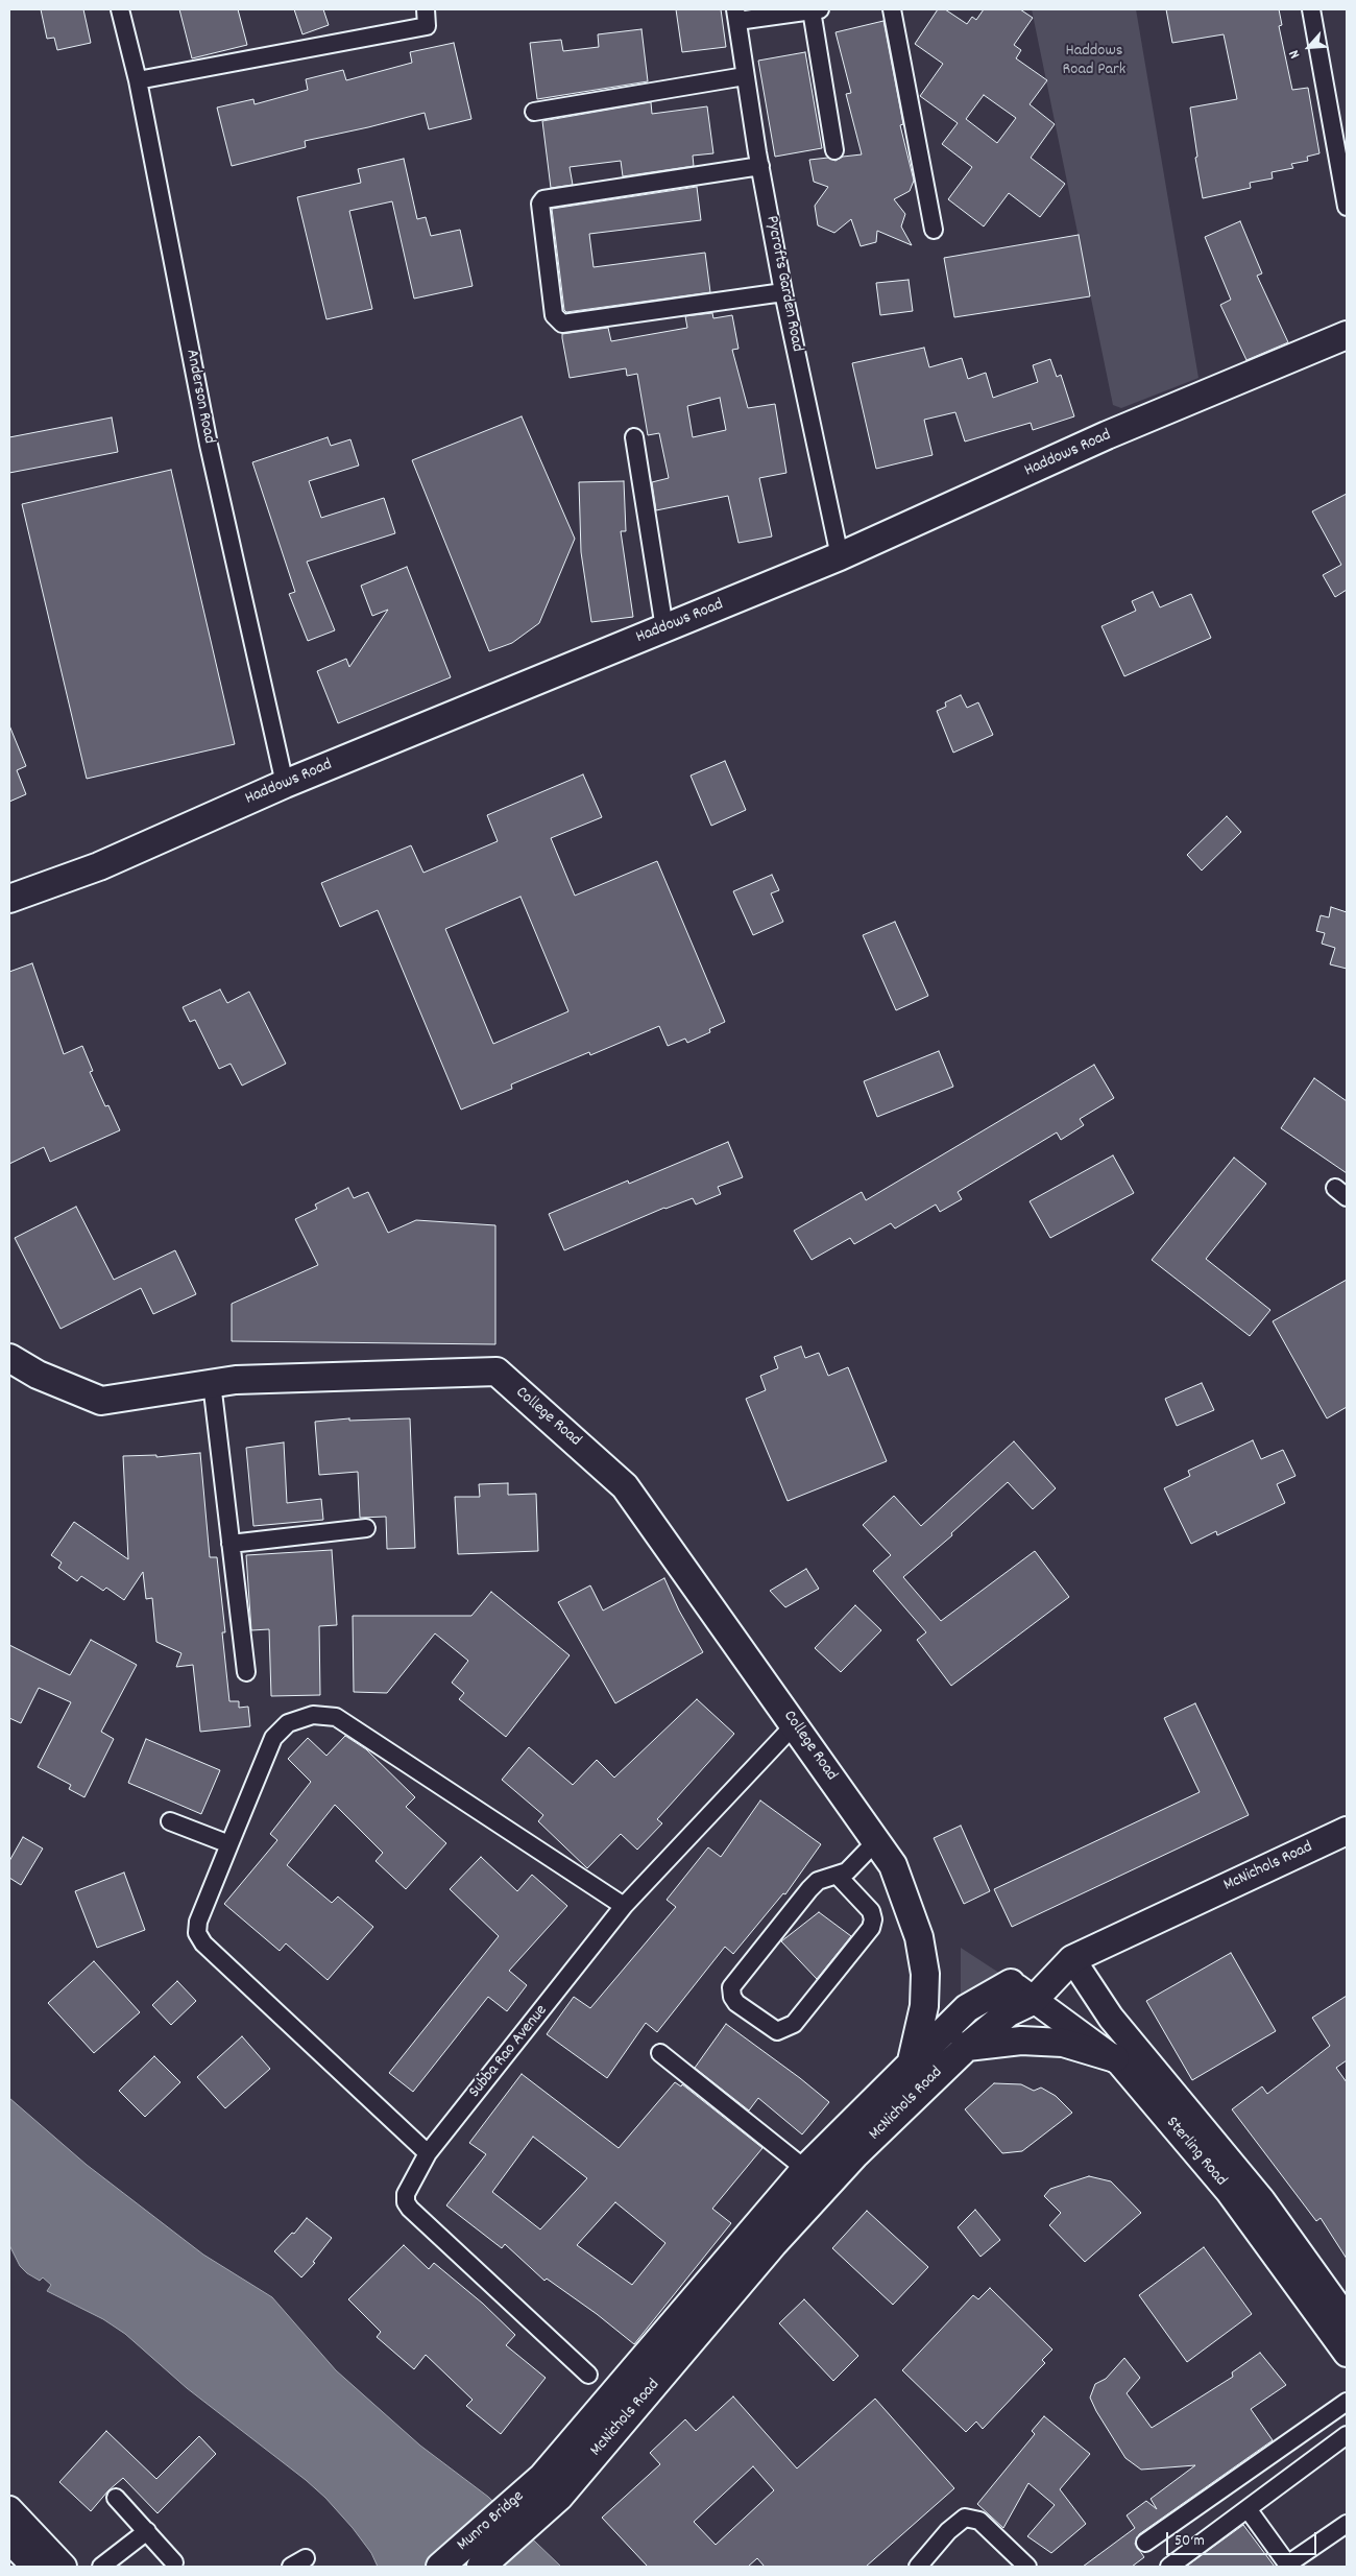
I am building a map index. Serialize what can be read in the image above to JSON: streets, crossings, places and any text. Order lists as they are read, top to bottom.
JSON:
{
  "streets": {
    "main road": [
      "Haddows Road",
      "College Road",
      "McNichols Road",
      "Sterling Road",
      "Munro Bridge"
    ],
    "street": ["Pycrofts Garden Road", "Anderson Road", "Subba Rao Avenue"]
  },
  "crossings": [
    ["Pycrofts Garden Road", "Haddows Road"],
    ["Anderson Road", "Haddows Road"],
    ["College Road", "Subba Rao Avenue"],
    ["McNichols Road", "Sterling Road"],
    ["McNichols Road", "Munro Bridge"]
  ],
  "parks": ["Haddows Road Park"],
  "scale_bar": "50 m",
  "north": "bottom left"
}
